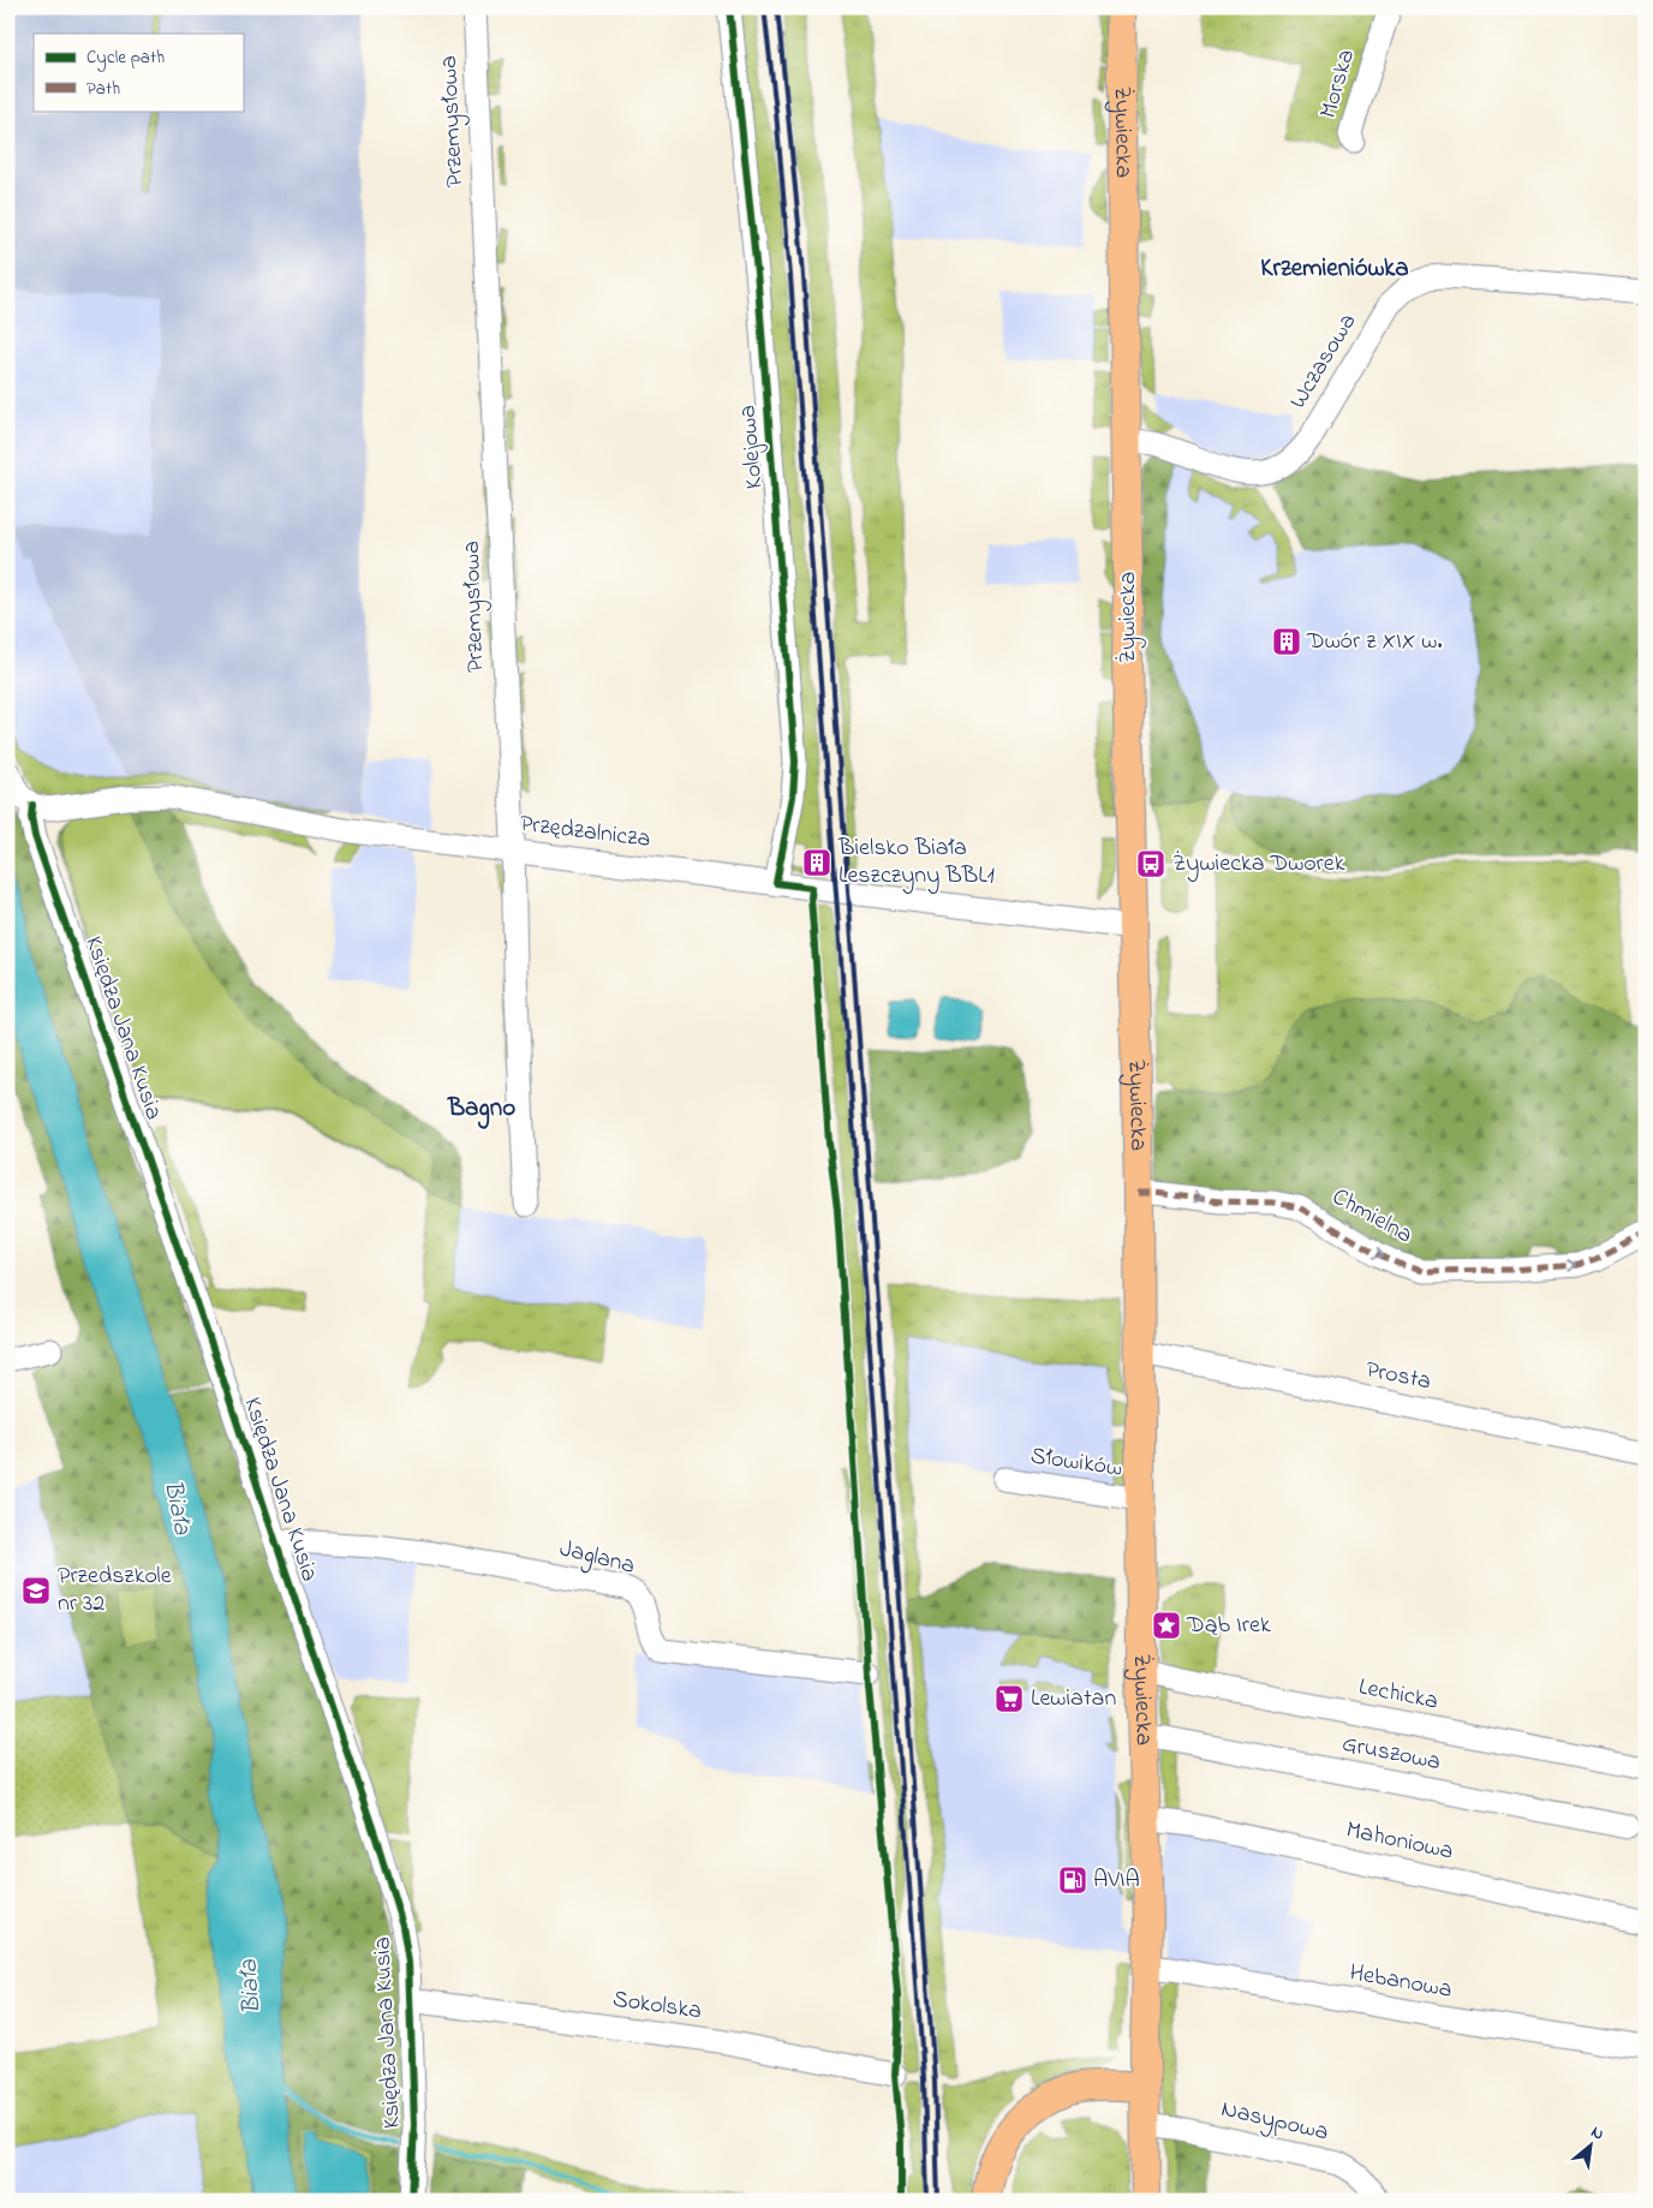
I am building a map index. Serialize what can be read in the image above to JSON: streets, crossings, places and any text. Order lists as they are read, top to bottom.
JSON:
{
  "streets": {
    "main road": ["Żywiecka"],
    "street": [
      "Morska",
      "Przemysłowa",
      "Wczasowa",
      "Kolejowa",
      "Przędzalnicza",
      "Księdza Jana Kusia",
      "Chmielna",
      "Prosta",
      "Słowików",
      "Jaglana",
      "Lechicka",
      "Gruszowa",
      "Mahoniowa",
      "Hebanowa",
      "Sokolska",
      "Nasypowa"
    ]
  },
  "crossings": [
    ["Przemysłowa", "Przędzalnicza"],
    ["Żywiecka", "Wczasowa"],
    ["Żywiecka", "Przędzalnicza"],
    ["Żywiecka", "Chmielna"],
    ["Żywiecka", "Prosta"],
    ["Żywiecka", "Słowików"],
    ["Żywiecka", "Lechicka"],
    ["Żywiecka", "Gruszowa"],
    ["Żywiecka", "Mahoniowa"],
    ["Żywiecka", "Hebanowa"],
    ["Żywiecka", "Nasypowa"],
    ["Kolejowa", "Przędzalnicza"],
    ["Przędzalnicza", "Księdza Jana Kusia"],
    ["Księdza Jana Kusia", "Jaglana"],
    ["Księdza Jana Kusia", "Sokolska"]
  ],
  "one_way": ["Chmielna"],
  "districts": ["Krzemieniówka", "Bagno"],
  "water": ["Biała"],
  "places": {
    "building": ["Dwór z XIX w.", "Bielsko Biała Leszczyny BBL1"],
    "bus stop": ["Żywiecka Dworek"],
    "school or university": ["Przedszkole nr 32"],
    "place": ["Dąb Irek"],
    "supermarket": ["Lewiatan"],
    "fuel station": ["AVIA"]
  },
  "legend": ["Cycle path", "Path"],
  "north": "top right"
}
